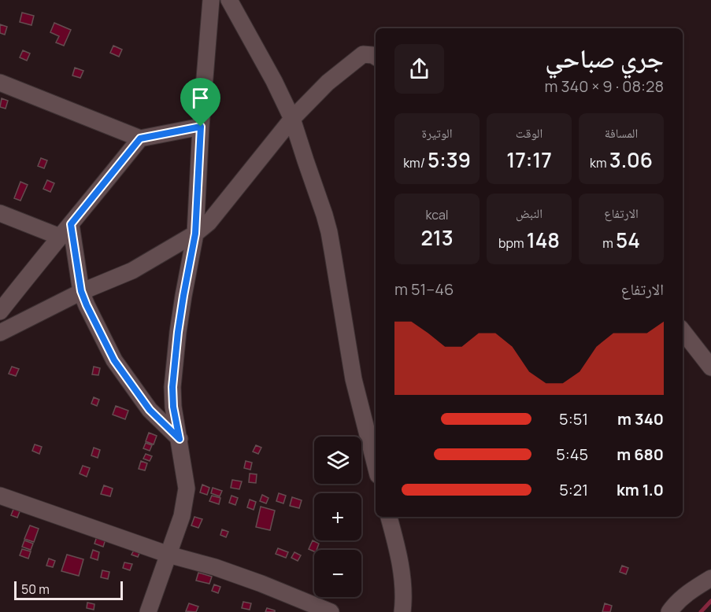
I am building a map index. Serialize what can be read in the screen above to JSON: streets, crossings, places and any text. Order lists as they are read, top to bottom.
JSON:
{
  "scale_bar": "50 m",
  "page": {
    "heading": ["جري صباحي", "08:28 · 9 × 340 m"],
    "stats": [
      ["المسافة", "3.06 km"],
      ["الوقت", "17:17"],
      ["الوتيرة", "5:39 /km"],
      ["الارتفاع", "54 m"],
      ["النبض", "148 bpm"],
      ["kcal", "213"]
    ],
    "chart": ["الارتفاع", "46–51 m"],
    "list": [
      {
        "name": "340 m",
        "note": "5:51"
      },
      {
        "name": "680 m",
        "note": "5:45"
      },
      {
        "name": "1.0 km",
        "note": "5:21"
      }
    ],
    "map_buttons": ["+", "−"],
    "scale": "50 m"
  }
}
